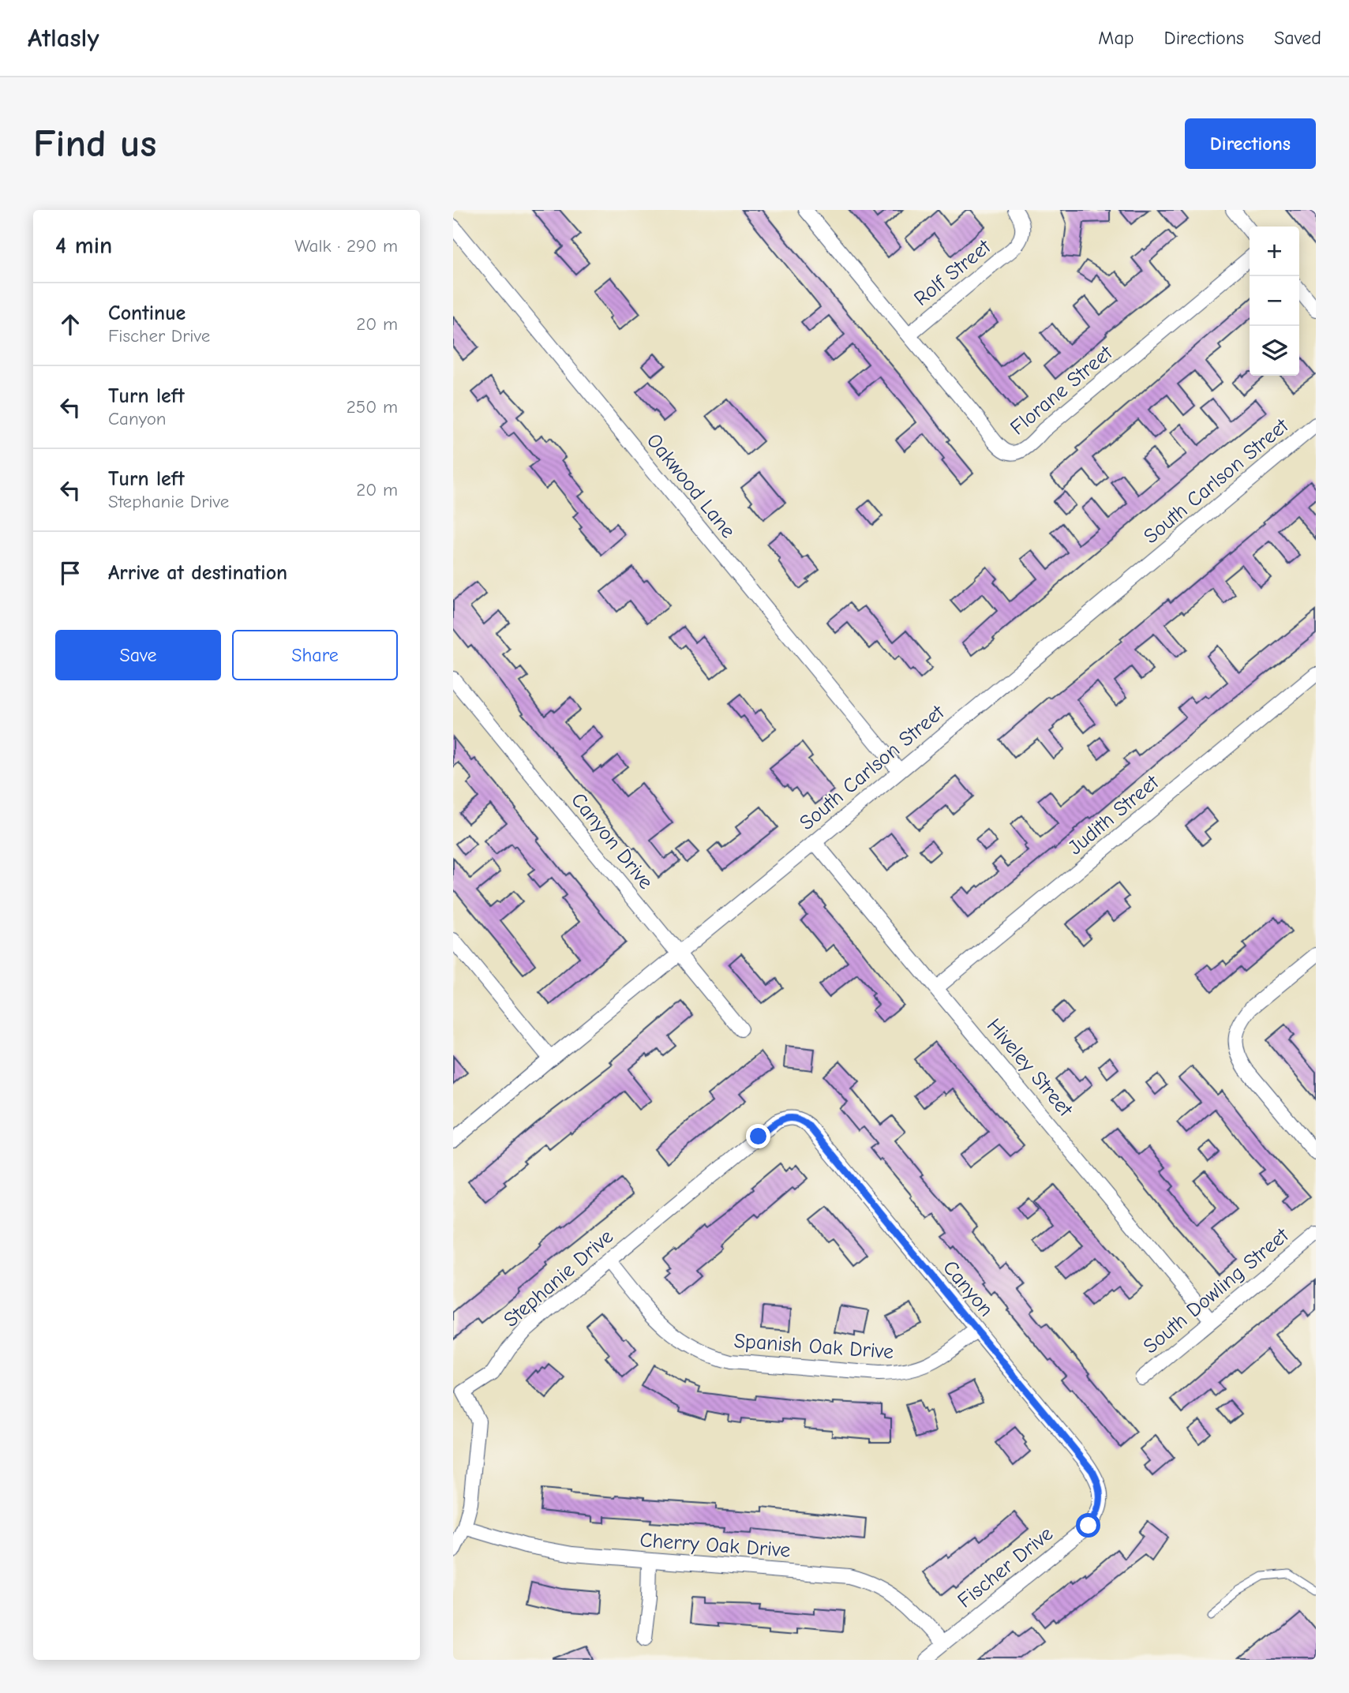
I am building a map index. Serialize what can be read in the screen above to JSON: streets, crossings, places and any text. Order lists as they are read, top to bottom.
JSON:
{
  "streets": {
    "street": [
      "Rolf Street",
      "Florane Street",
      "South Carlson Street",
      "Oakwood Lane",
      "Judith Street",
      "Canyon Drive",
      "Hiveley Street",
      "Stephanie Drive",
      "Canyon",
      "South Dowling Street",
      "Spanish Oak Drive",
      "Cherry Oak Drive",
      "Fischer Drive"
    ]
  },
  "crossings": [
    ["Rolf Street", "Florane Street"],
    ["South Carlson Street", "Oakwood Lane"],
    ["South Carlson Street", "Canyon Drive"],
    ["South Carlson Street", "Hiveley Street"],
    ["Judith Street", "Hiveley Street"],
    ["Hiveley Street", "South Dowling Street"],
    ["Stephanie Drive", "Canyon"],
    ["Stephanie Drive", "Spanish Oak Drive"],
    ["Stephanie Drive", "Cherry Oak Drive"],
    ["Canyon", "Spanish Oak Drive"],
    ["Canyon", "Fischer Drive"],
    ["Cherry Oak Drive", "Fischer Drive"]
  ],
  "page": {
    "header": "Atlasly",
    "nav": ["Map", "Directions", "Saved"],
    "buttons": [
      "Directions",
      ["Save", "Share"]
    ],
    "title": "Find us",
    "heading": ["4 min", "Walk · 290 m"],
    "map_buttons": ["+", "−"],
    "list": [
      ["Continue", "Fischer Drive", "20 m"],
      ["Turn left", "Canyon", "250 m"],
      ["Turn left", "Stephanie Drive", "20 m"],
      "Arrive at destination"
    ]
  }
}
